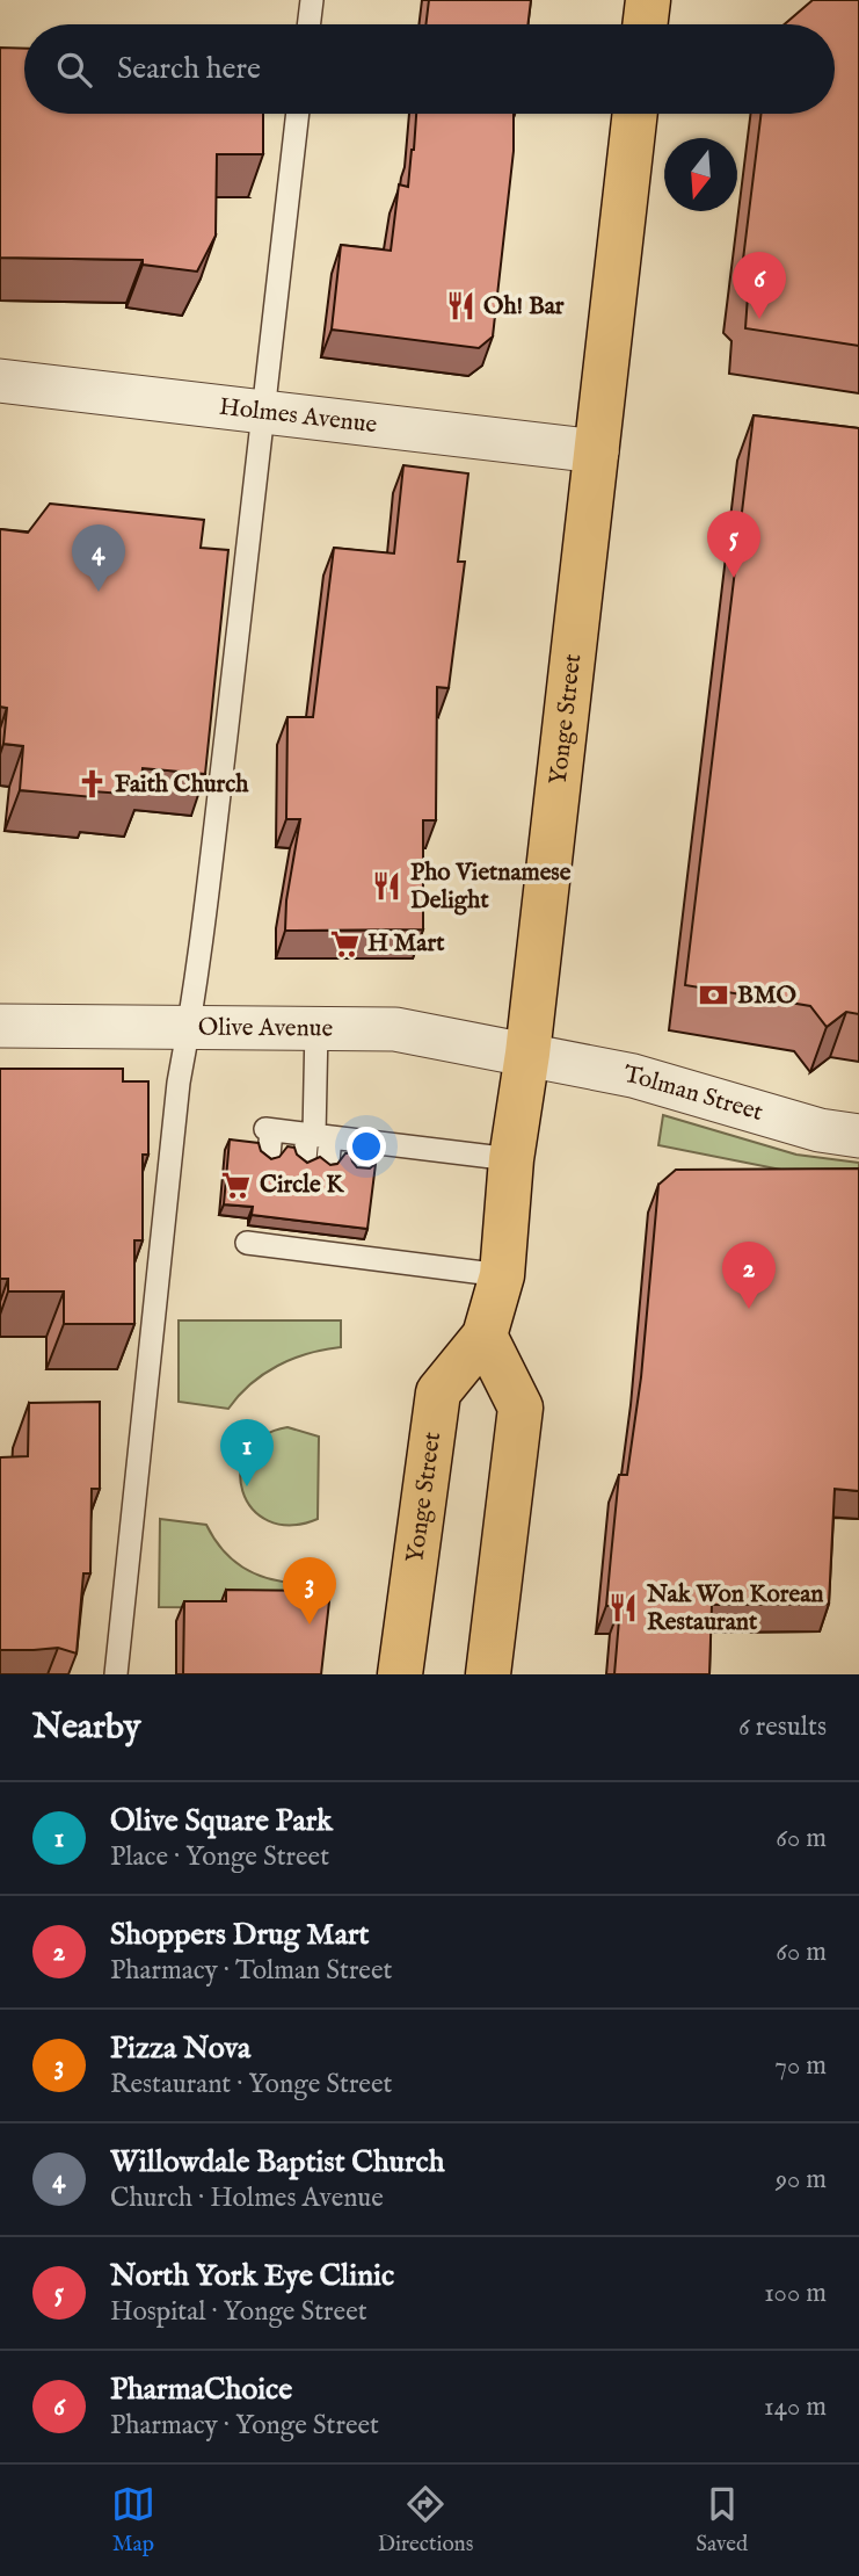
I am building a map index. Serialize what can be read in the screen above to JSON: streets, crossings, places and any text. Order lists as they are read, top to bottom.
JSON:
{
  "streets": {
    "main road": ["Yonge Street"],
    "street": ["Holmes Avenue", "Olive Avenue", "Tolman Street"]
  },
  "crossings": [
    ["Holmes Avenue", "Yonge Street"],
    ["Yonge Street", "Olive Avenue"],
    ["Yonge Street", "Tolman Street"],
    ["Olive Avenue", "Tolman Street"]
  ],
  "places": {
    "restaurant": ["Oh! Bar", "Pho Vietnamese Delight", "Nak Won Korean Restaurant"],
    "church": ["Faith Church"],
    "supermarket": ["H Mart", "Circle K"],
    "bank": ["BMO"]
  },
  "north": "bottom",
  "page": {
    "search": "Search here",
    "pins": [
      "6",
      "5",
      "4",
      "2",
      "1",
      "3"
    ],
    "heading": ["Nearby", "6 results"],
    "list": [
      {
        "mark": "1",
        "name": "Olive Square Park",
        "note": "Place · Yonge Street",
        "value": "60 m"
      },
      {
        "mark": "2",
        "name": "Shoppers Drug Mart",
        "note": "Pharmacy · Tolman Street",
        "value": "60 m"
      },
      {
        "mark": "3",
        "name": "Pizza Nova",
        "note": "Restaurant · Yonge Street",
        "value": "70 m"
      },
      {
        "mark": "4",
        "name": "Willowdale Baptist Church",
        "note": "Church · Holmes Avenue",
        "value": "90 m"
      },
      {
        "mark": "5",
        "name": "North York Eye Clinic",
        "note": "Hospital · Yonge Street",
        "value": "100 m"
      },
      {
        "mark": "6",
        "name": "PharmaChoice",
        "note": "Pharmacy · Yonge Street",
        "value": "140 m"
      }
    ],
    "nav": ["Map", "Directions", "Saved"]
  }
}
